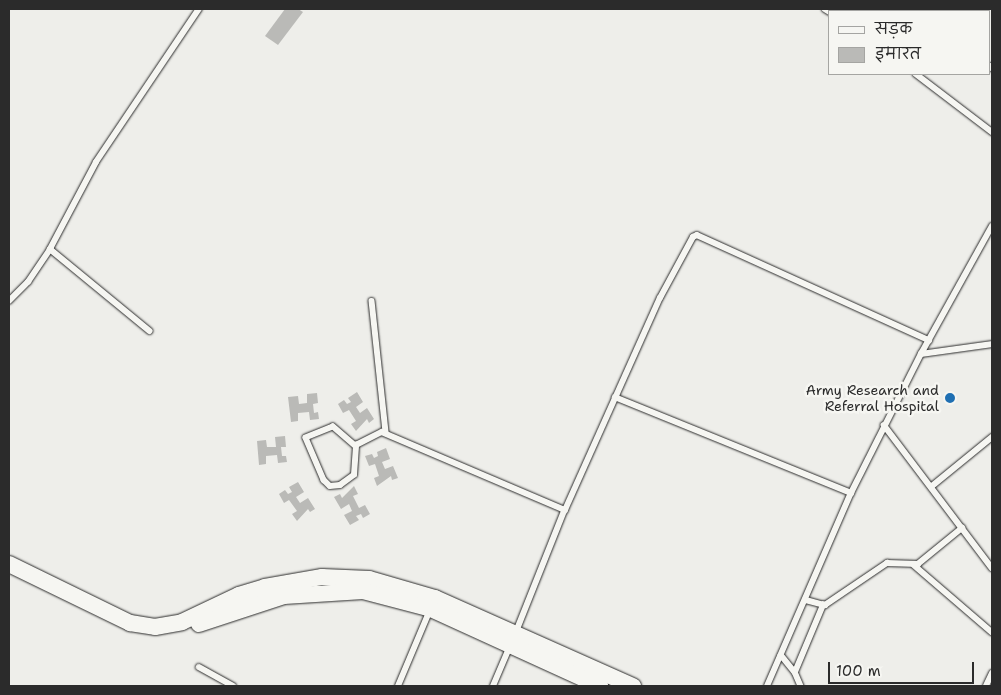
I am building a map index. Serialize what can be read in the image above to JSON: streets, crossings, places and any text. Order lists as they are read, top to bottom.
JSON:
{
  "places": ["Army Research and Referral Hospital"],
  "legend": ["सड़क", "इमारत"],
  "scale_bar": "100 m"
}
